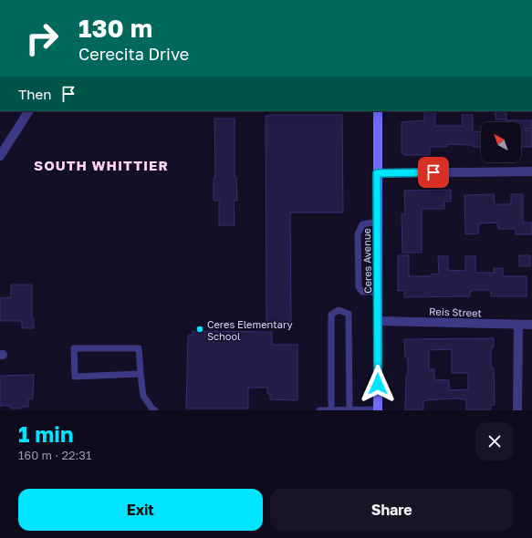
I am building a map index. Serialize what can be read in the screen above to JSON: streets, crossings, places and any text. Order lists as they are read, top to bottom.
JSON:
{
  "streets": {
    "street": ["Ceres Avenue", "Reis Street"]
  },
  "crossings": [
    ["Ceres Avenue", "Reis Street"]
  ],
  "districts": ["SOUTH WHITTIER"],
  "places": ["Ceres Elementary School"],
  "north": "top left",
  "page": {
    "turn": ["130 m", "Cerecita Drive"],
    "then": "Then",
    "heading": ["1 min", "160 m · 22:31"],
    "buttons": ["Exit", "Share"]
  }
}
